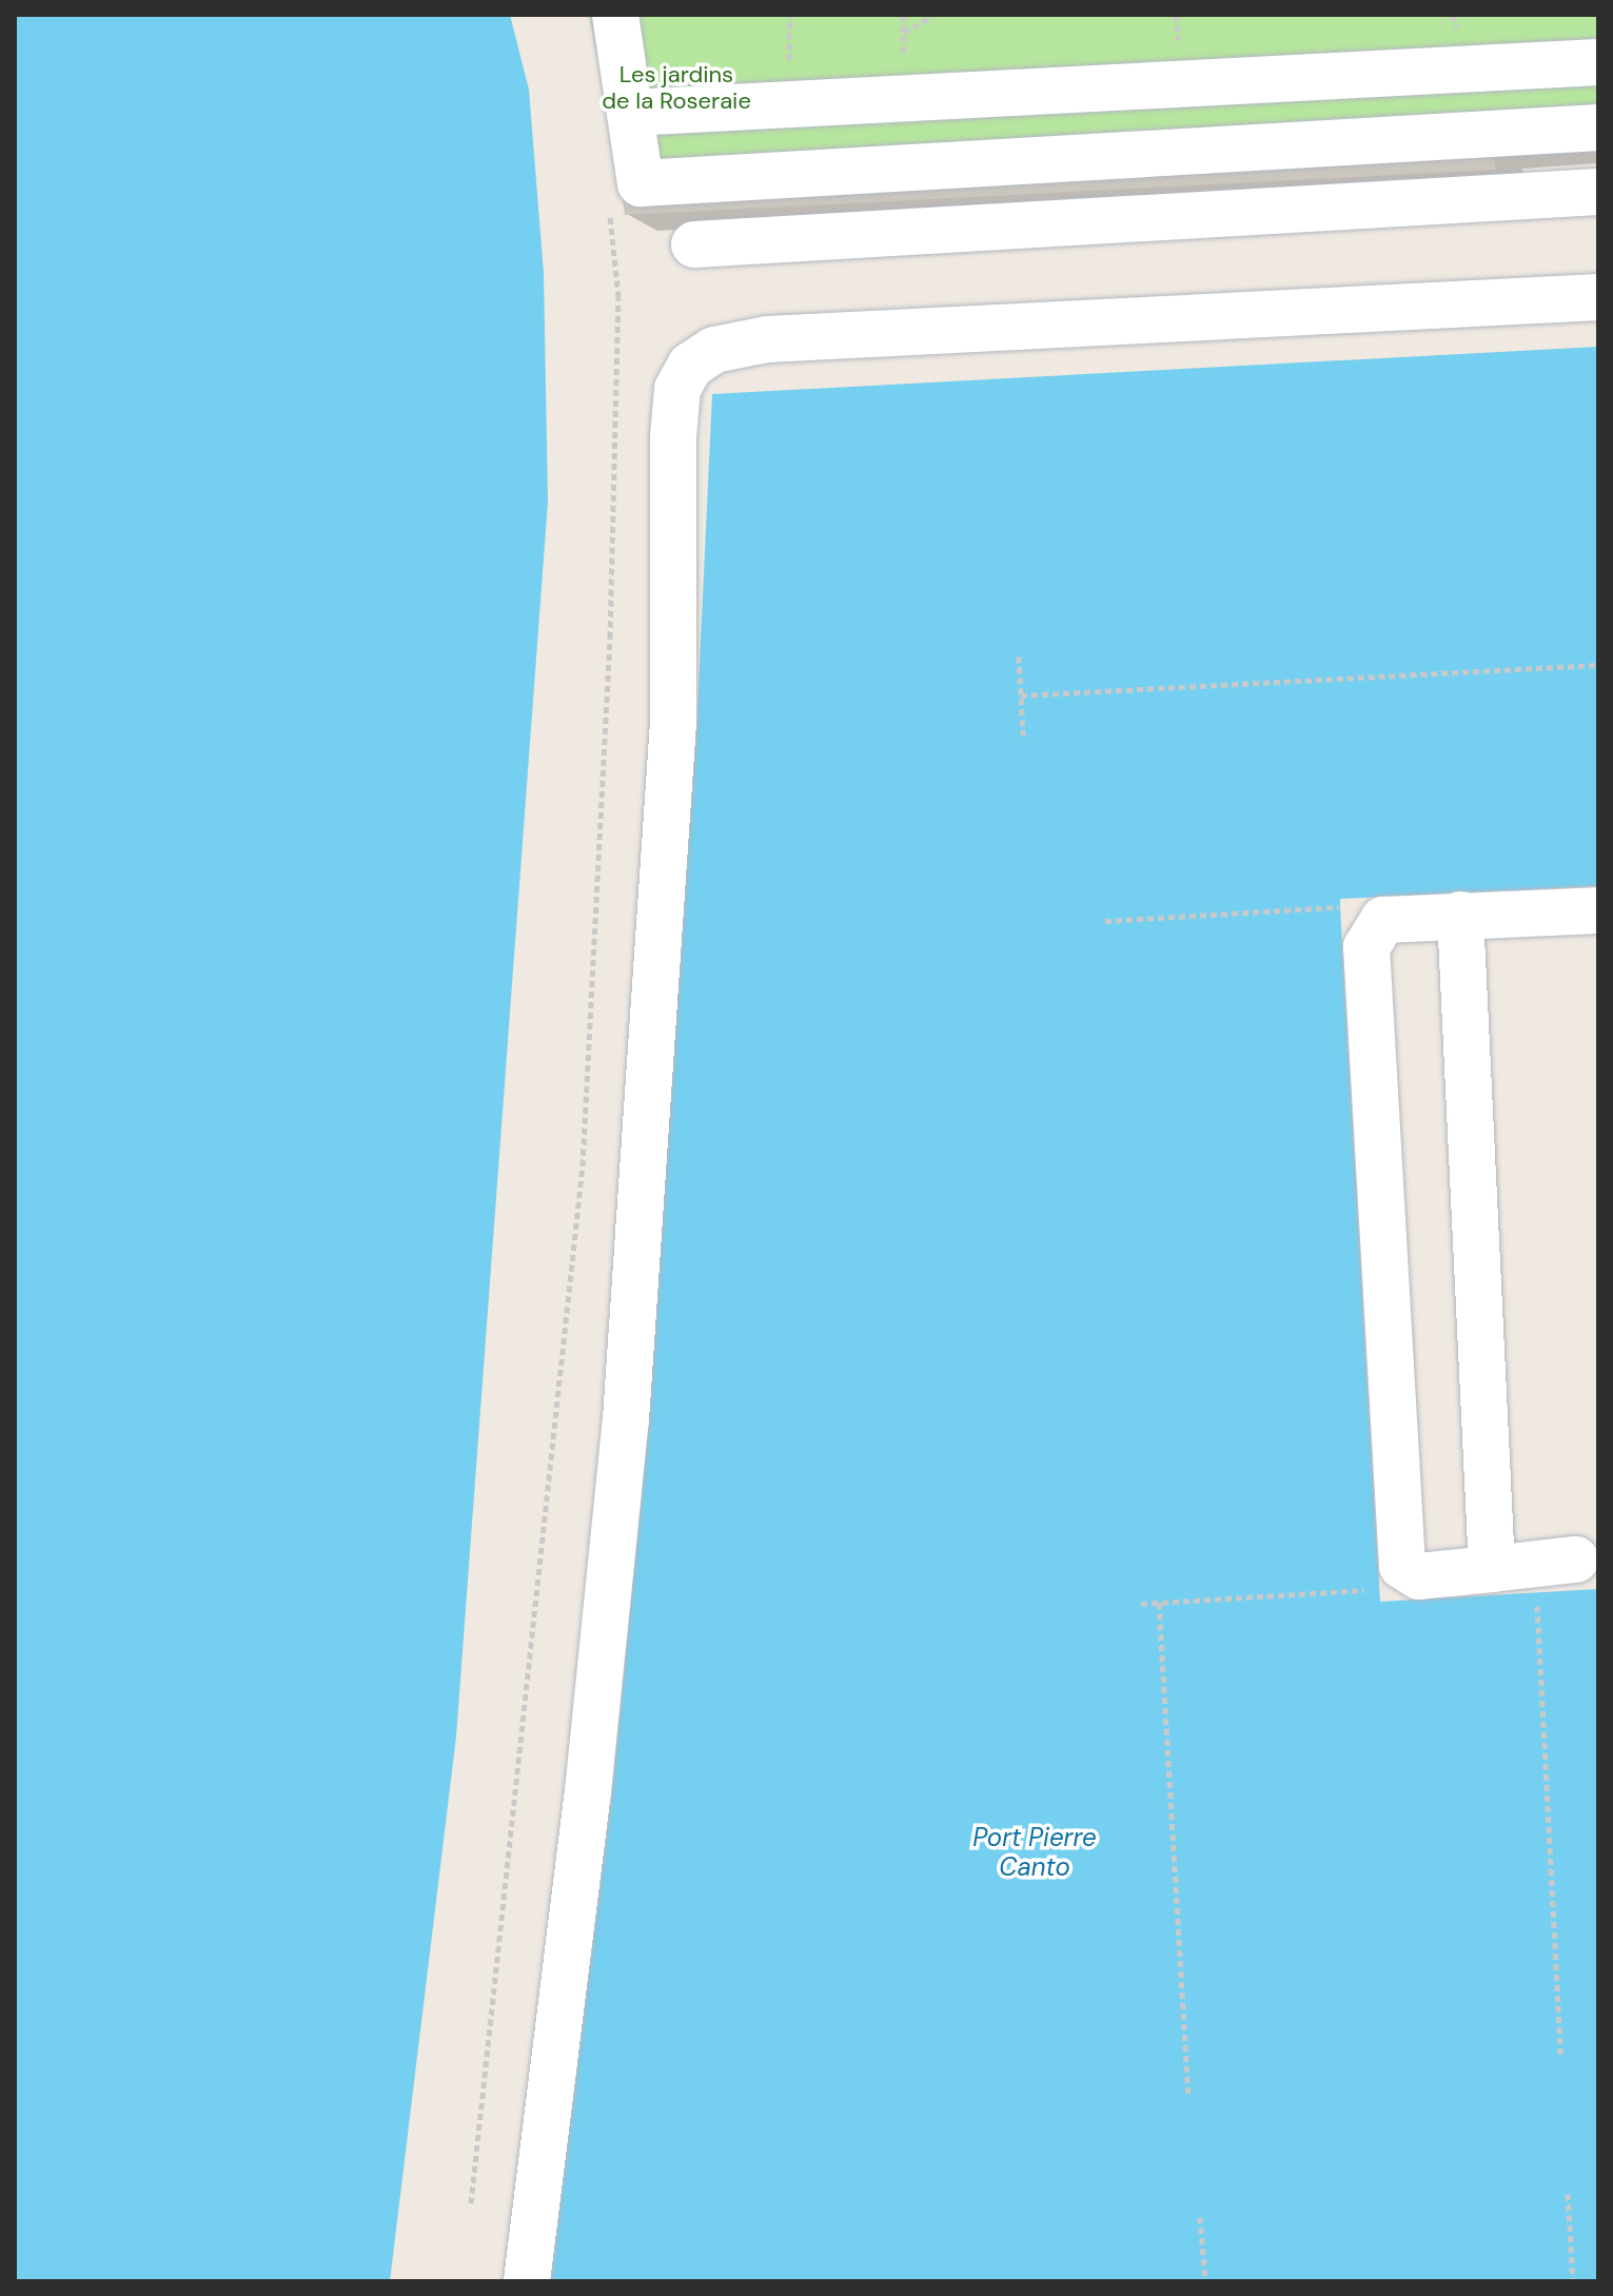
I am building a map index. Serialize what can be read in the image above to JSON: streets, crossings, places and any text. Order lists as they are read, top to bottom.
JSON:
{
  "water": ["Port Pierre Canto"],
  "parks": ["Les jardins de la Roseraie"]
}
